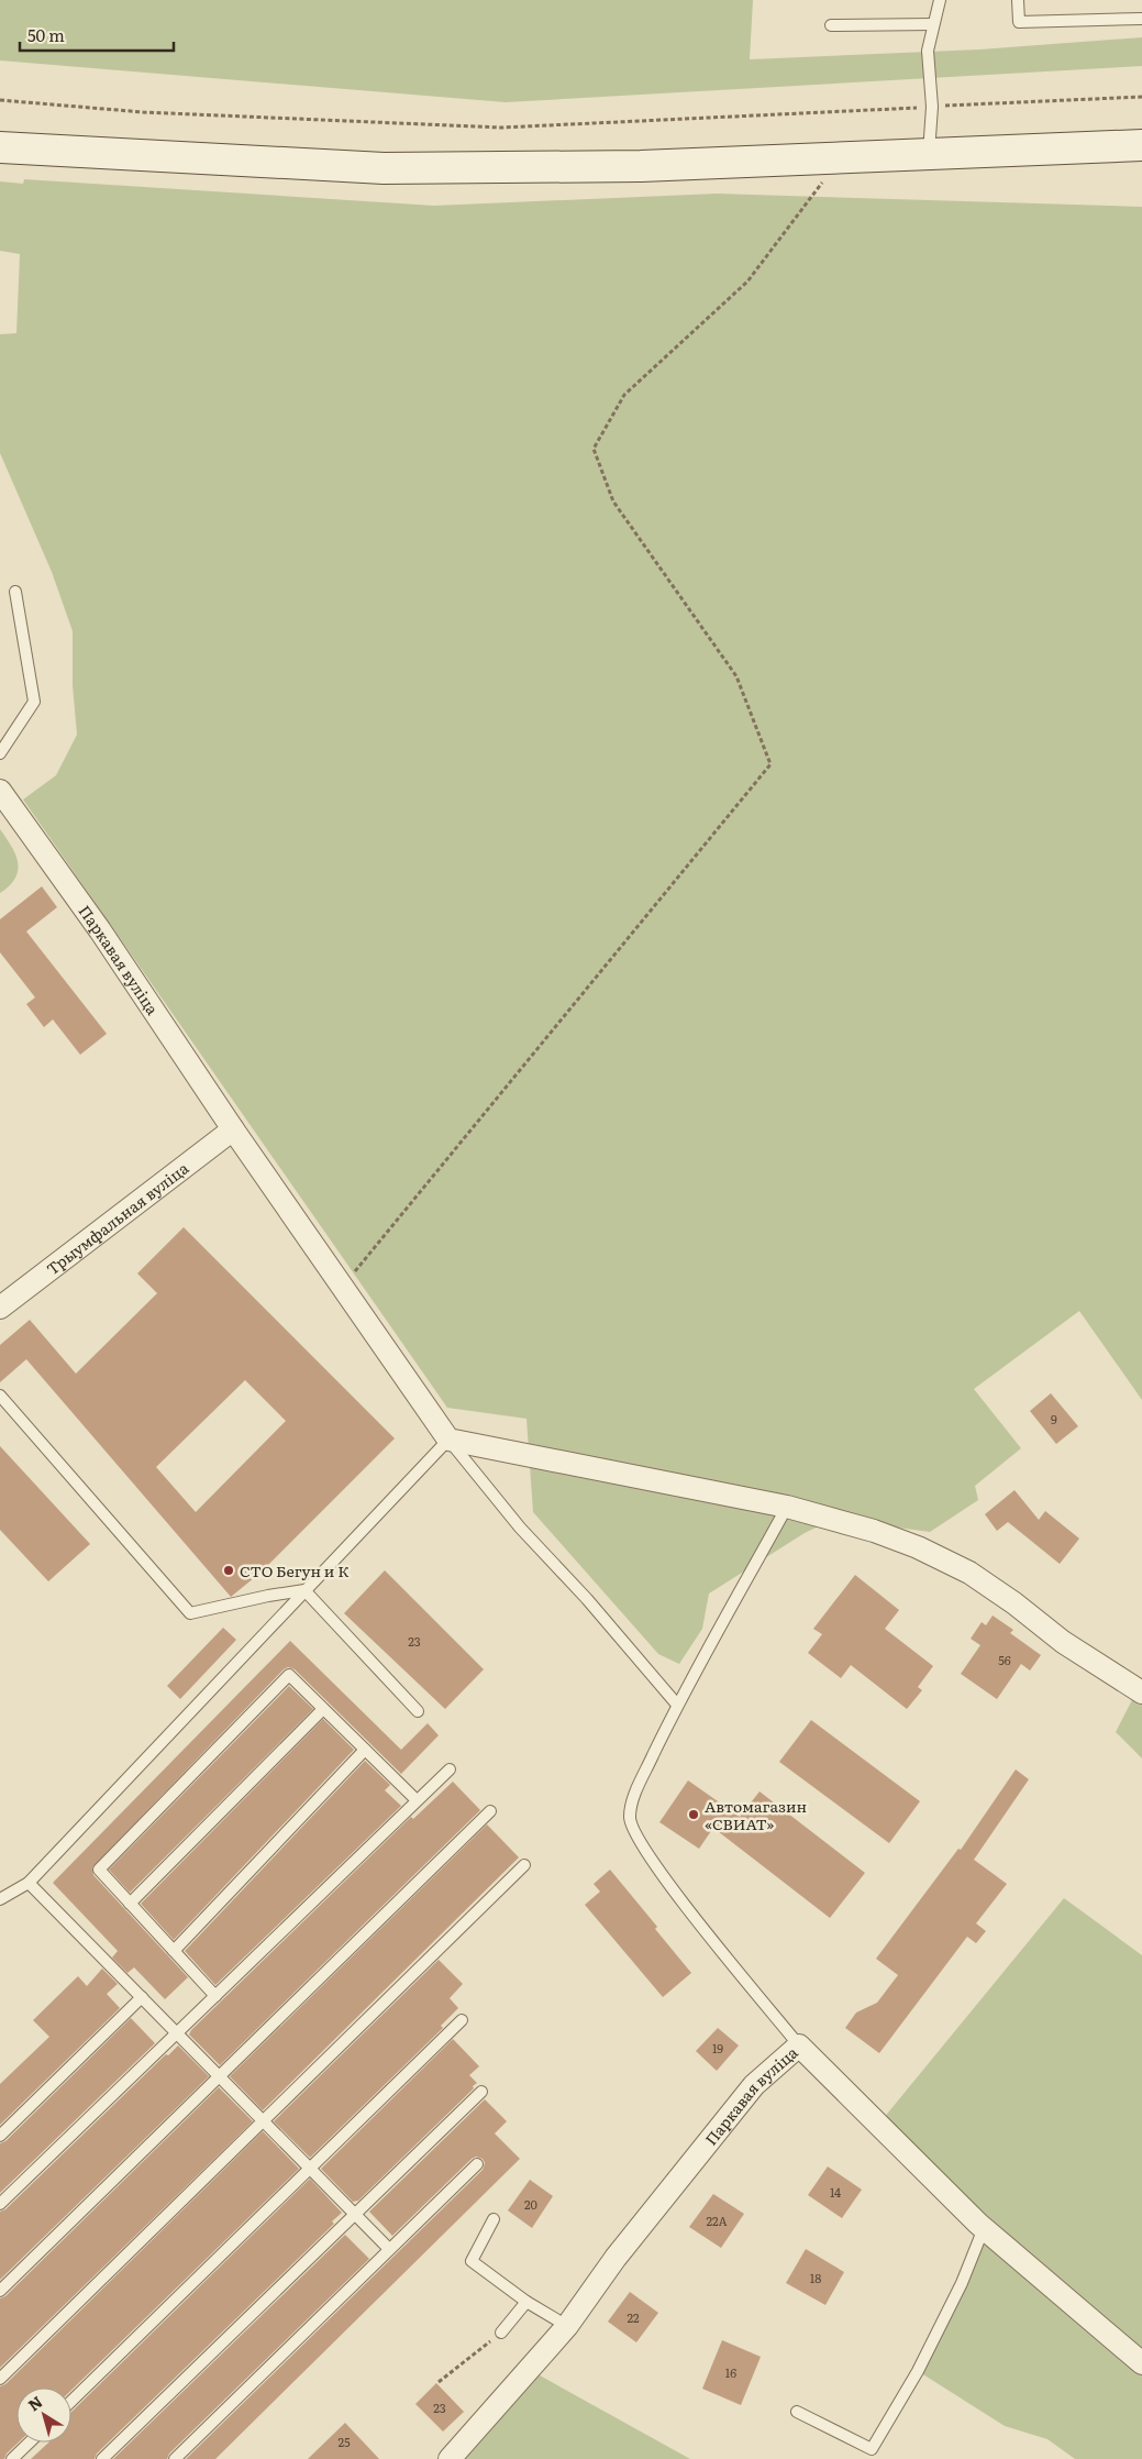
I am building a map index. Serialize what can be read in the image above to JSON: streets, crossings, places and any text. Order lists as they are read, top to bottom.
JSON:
{
  "streets": {
    "street": ["Паркавая вуліца", "Трыумфальная вуліца"]
  },
  "crossings": [
    ["Паркавая вуліца", "Трыумфальная вуліца"]
  ],
  "places": ["СТО Бегун и К", "Автомагазин «СВИАТ»"],
  "house_numbers": [
    "9",
    "23",
    "56",
    "19",
    "14",
    "20",
    "22А",
    "18",
    "22",
    "16",
    "23",
    "25"
  ],
  "scale_bar": "50 m",
  "north": "top left"
}
